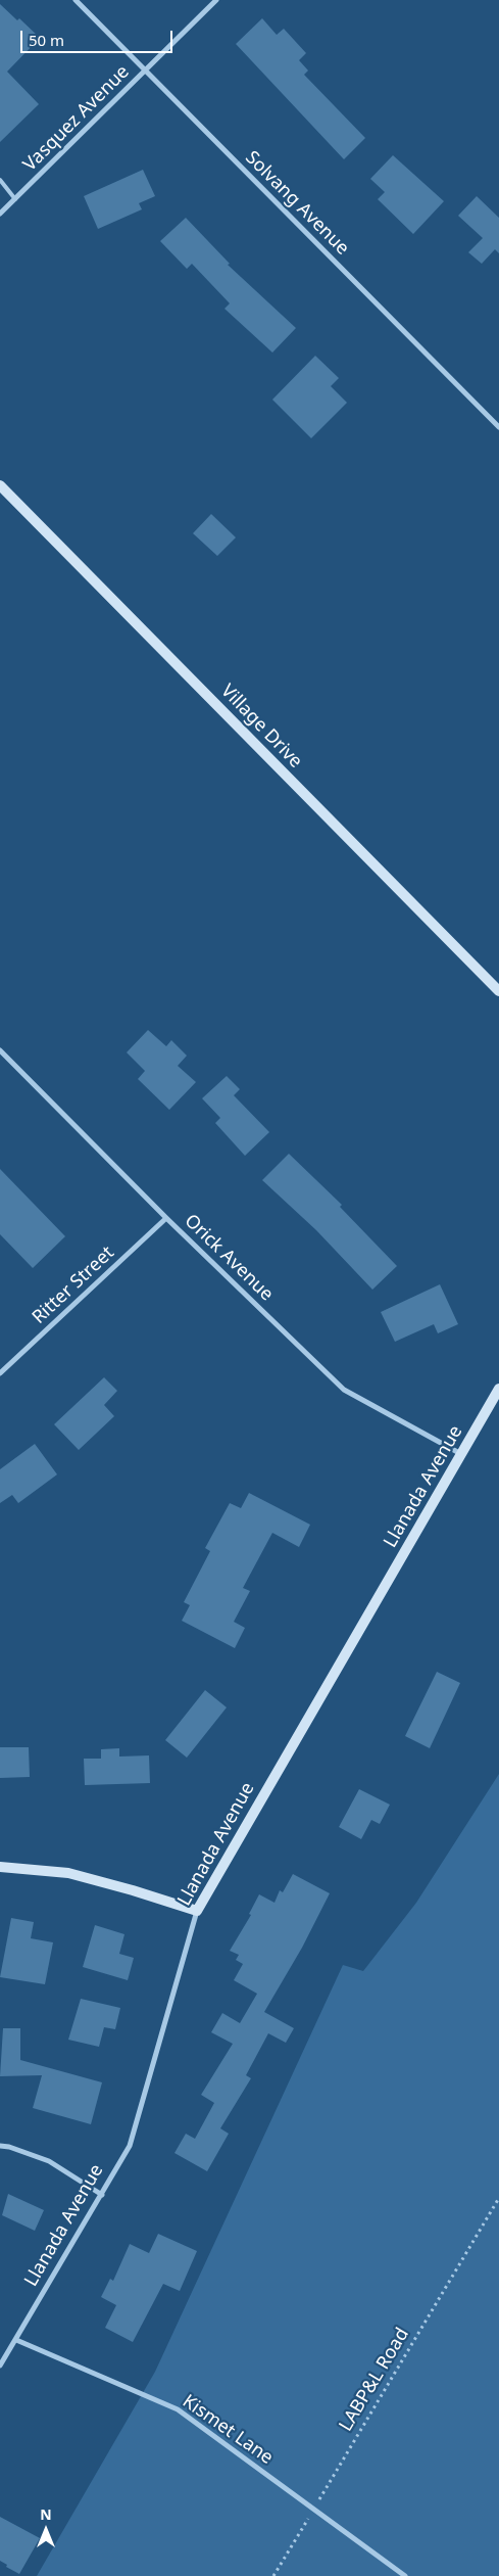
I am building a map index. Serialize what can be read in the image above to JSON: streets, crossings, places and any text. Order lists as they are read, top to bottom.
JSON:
{
  "streets": {
    "street": [
      "Vasquez Avenue",
      "Solvang Avenue",
      "Village Drive",
      "Orick Avenue",
      "Ritter Street",
      "Llanada Avenue",
      "Kismet Lane"
    ],
    "path": ["LABP&L Road"]
  },
  "crossings": [
    ["Vasquez Avenue", "Solvang Avenue"],
    ["Orick Avenue", "Ritter Street"],
    ["Orick Avenue", "Llanada Avenue"],
    ["Llanada Avenue", "Kismet Lane"],
    ["LABP&L Road", "Kismet Lane"]
  ],
  "scale_bar": "50 m",
  "north": "top"
}
